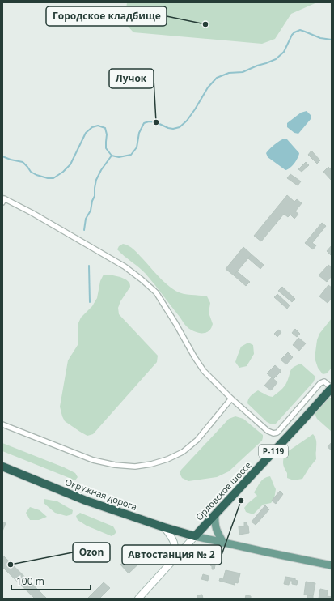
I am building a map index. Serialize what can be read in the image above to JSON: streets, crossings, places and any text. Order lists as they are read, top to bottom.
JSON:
{
  "streets": {
    "highway": ["Р-119", "Орловское шоссе", "Окружная дорога"]
  },
  "crossings": [
    ["Орловское шоссе", "Окружная дорога"]
  ],
  "places": [
    "Городское кладбище",
    "Лучок",
    "Автостанция № 2",
    "Ozon"
  ],
  "scale_bar": "100 m"
}
